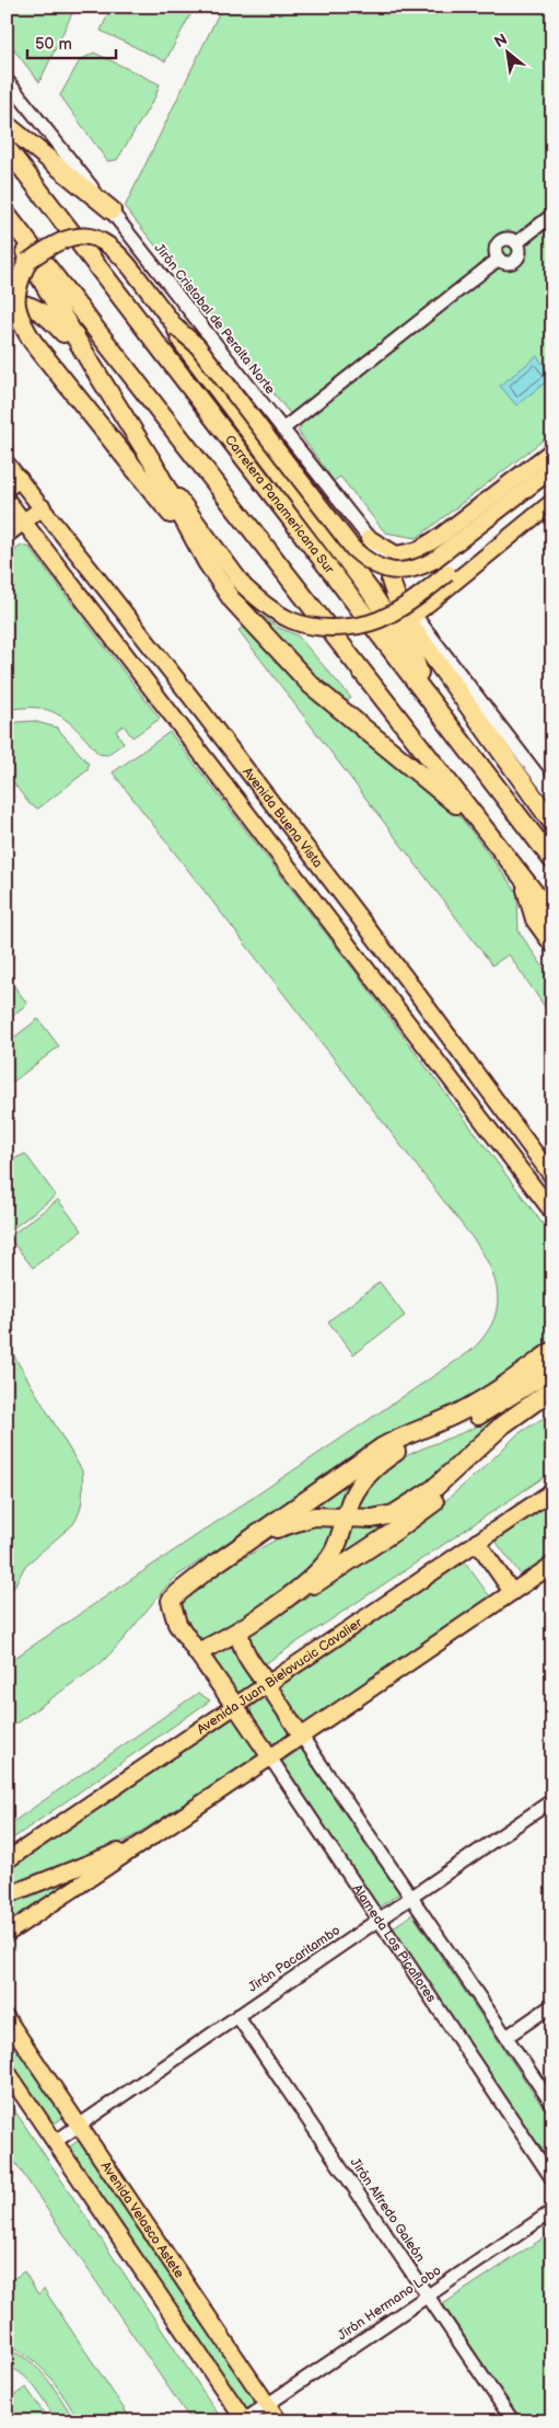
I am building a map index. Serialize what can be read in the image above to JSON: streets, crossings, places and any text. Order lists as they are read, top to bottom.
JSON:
{
  "streets": {
    "highway": ["Carretera Panamericana Sur"],
    "main road": [
      "Avenida Buena Vista",
      "Avenida Juan Bielovucic Cavalier",
      "Alameda Los Picaflores",
      "Avenida Velasco Astete"
    ],
    "street": [
      "Jirón Cristobal de Peralta Norte",
      "Jirón Pacaritambo",
      "Jirón Alfredo Galeón",
      "Jirón Hermano Lobo"
    ]
  },
  "crossings": [
    ["Avenida Juan Bielovucic Cavalier", "Alameda Los Picaflores"],
    ["Alameda Los Picaflores", "Jirón Pacaritambo"],
    ["Jirón Pacaritambo", "Jirón Alfredo Galeón"],
    ["Jirón Pacaritambo", "Avenida Velasco Astete"],
    ["Jirón Alfredo Galeón", "Jirón Hermano Lobo"],
    ["Avenida Velasco Astete", "Jirón Hermano Lobo"]
  ],
  "scale_bar": "50 m",
  "north": "top left"
}
